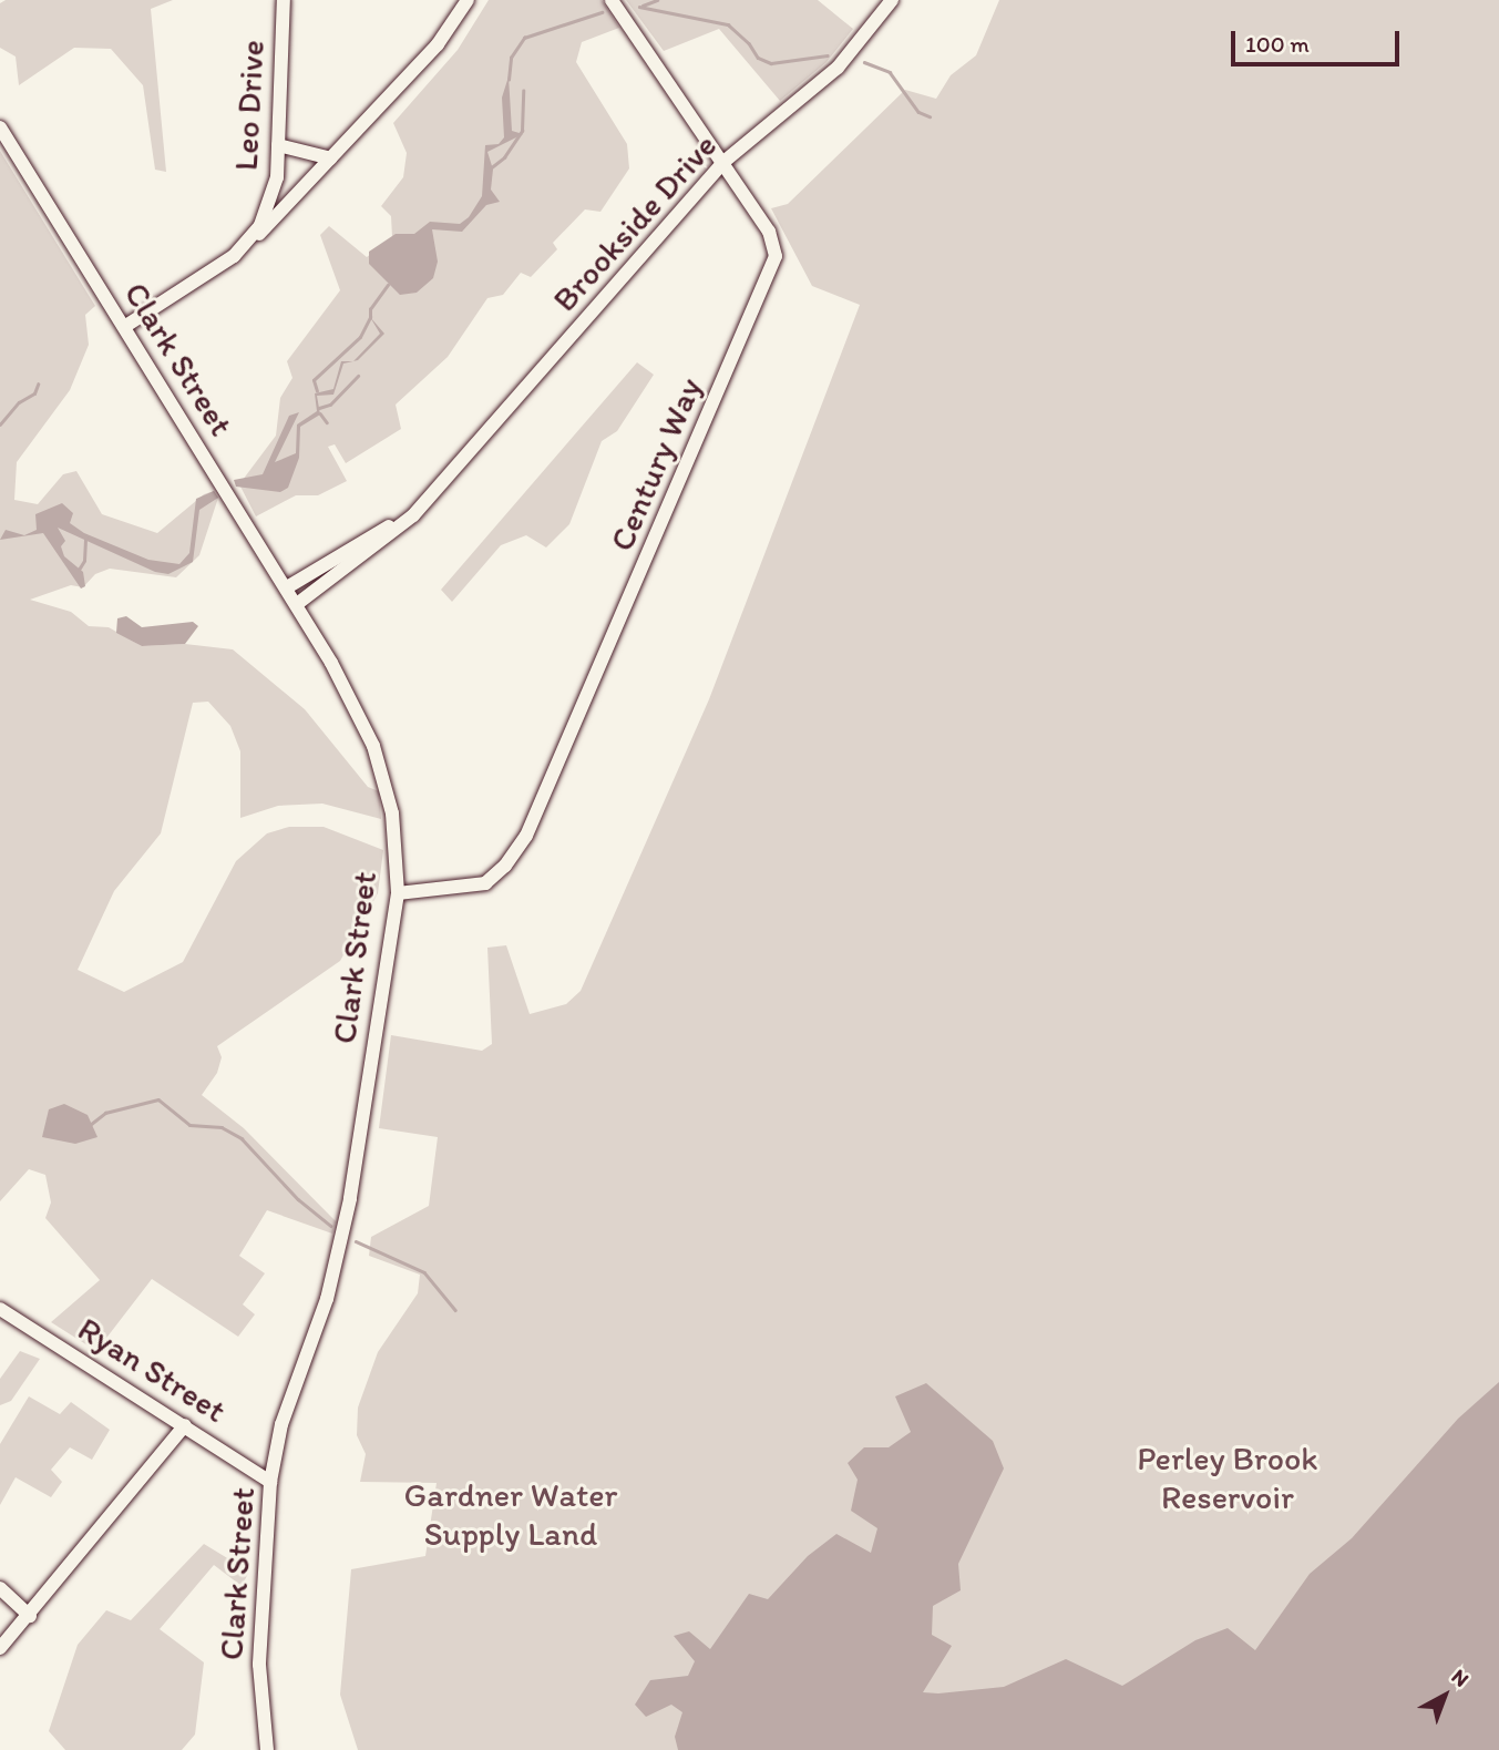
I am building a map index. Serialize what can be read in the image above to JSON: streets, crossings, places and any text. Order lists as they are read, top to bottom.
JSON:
{
  "streets": {
    "street": [
      "Leo Drive",
      "Brookside Drive",
      "Clark Street",
      "Century Way",
      "Ryan Street"
    ]
  },
  "crossings": [
    ["Brookside Drive", "Clark Street"],
    ["Brookside Drive", "Century Way"],
    ["Clark Street", "Century Way"],
    ["Clark Street", "Ryan Street"]
  ],
  "parks": ["Perley Brook Reservoir", "Gardner Water Supply Land"],
  "scale_bar": "100 m",
  "north": "top right"
}
